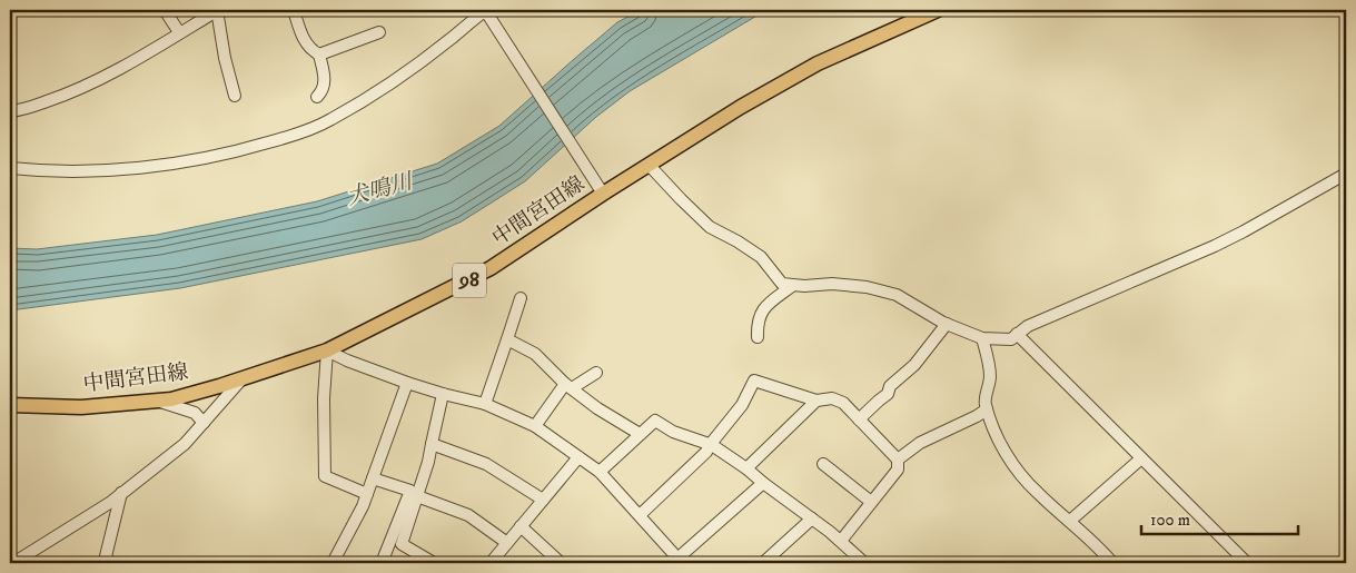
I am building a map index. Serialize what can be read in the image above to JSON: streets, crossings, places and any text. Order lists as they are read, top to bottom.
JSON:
{
  "streets": {
    "main road": ["中間宮田線", "98"]
  },
  "water": ["犬鳴川"],
  "scale_bar": "100 m"
}
